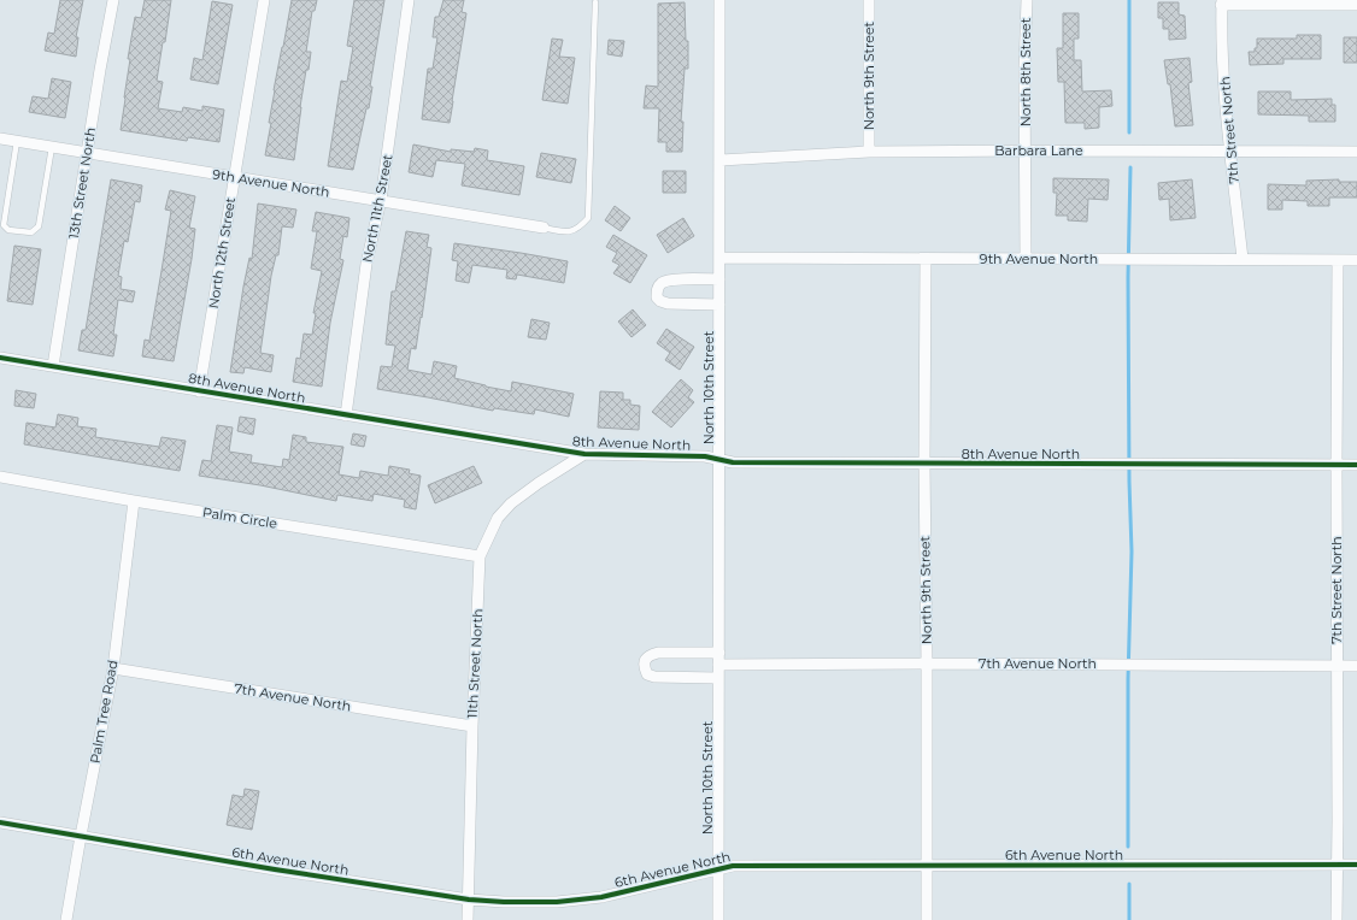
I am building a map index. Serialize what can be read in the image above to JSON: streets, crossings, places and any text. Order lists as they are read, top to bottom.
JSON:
{
  "streets": {
    "street": [
      "North 8th Street",
      "North 9th Street",
      "7th Street North",
      "Barbara Lane",
      "13th Street North",
      "9th Avenue North",
      "North 11th Street",
      "North 12th Street",
      "8th Avenue North",
      "North 10th Street",
      "Palm Circle",
      "11th Street North",
      "7th Avenue North",
      "Palm Tree Road",
      "6th Avenue North"
    ]
  },
  "crossings": [
    ["North 8th Street", "Barbara Lane"],
    ["North 8th Street", "9th Avenue North"],
    ["North 9th Street", "Barbara Lane"],
    ["North 9th Street", "9th Avenue North"],
    ["North 9th Street", "8th Avenue North"],
    ["North 9th Street", "7th Avenue North"],
    ["North 9th Street", "6th Avenue North"],
    ["7th Street North", "Barbara Lane"],
    ["7th Street North", "9th Avenue North"],
    ["7th Street North", "8th Avenue North"],
    ["7th Street North", "7th Avenue North"],
    ["7th Street North", "6th Avenue North"],
    ["Barbara Lane", "North 10th Street"],
    ["13th Street North", "9th Avenue North"],
    ["13th Street North", "8th Avenue North"],
    ["9th Avenue North", "North 11th Street"],
    ["9th Avenue North", "North 12th Street"],
    ["9th Avenue North", "North 10th Street"],
    ["North 11th Street", "8th Avenue North"],
    ["North 12th Street", "8th Avenue North"],
    ["8th Avenue North", "North 10th Street"],
    ["8th Avenue North", "11th Street North"],
    ["North 10th Street", "7th Avenue North"],
    ["North 10th Street", "6th Avenue North"],
    ["Palm Circle", "11th Street North"],
    ["Palm Circle", "Palm Tree Road"],
    ["11th Street North", "7th Avenue North"],
    ["11th Street North", "6th Avenue North"],
    ["7th Avenue North", "Palm Tree Road"],
    ["Palm Tree Road", "6th Avenue North"]
  ]
}
